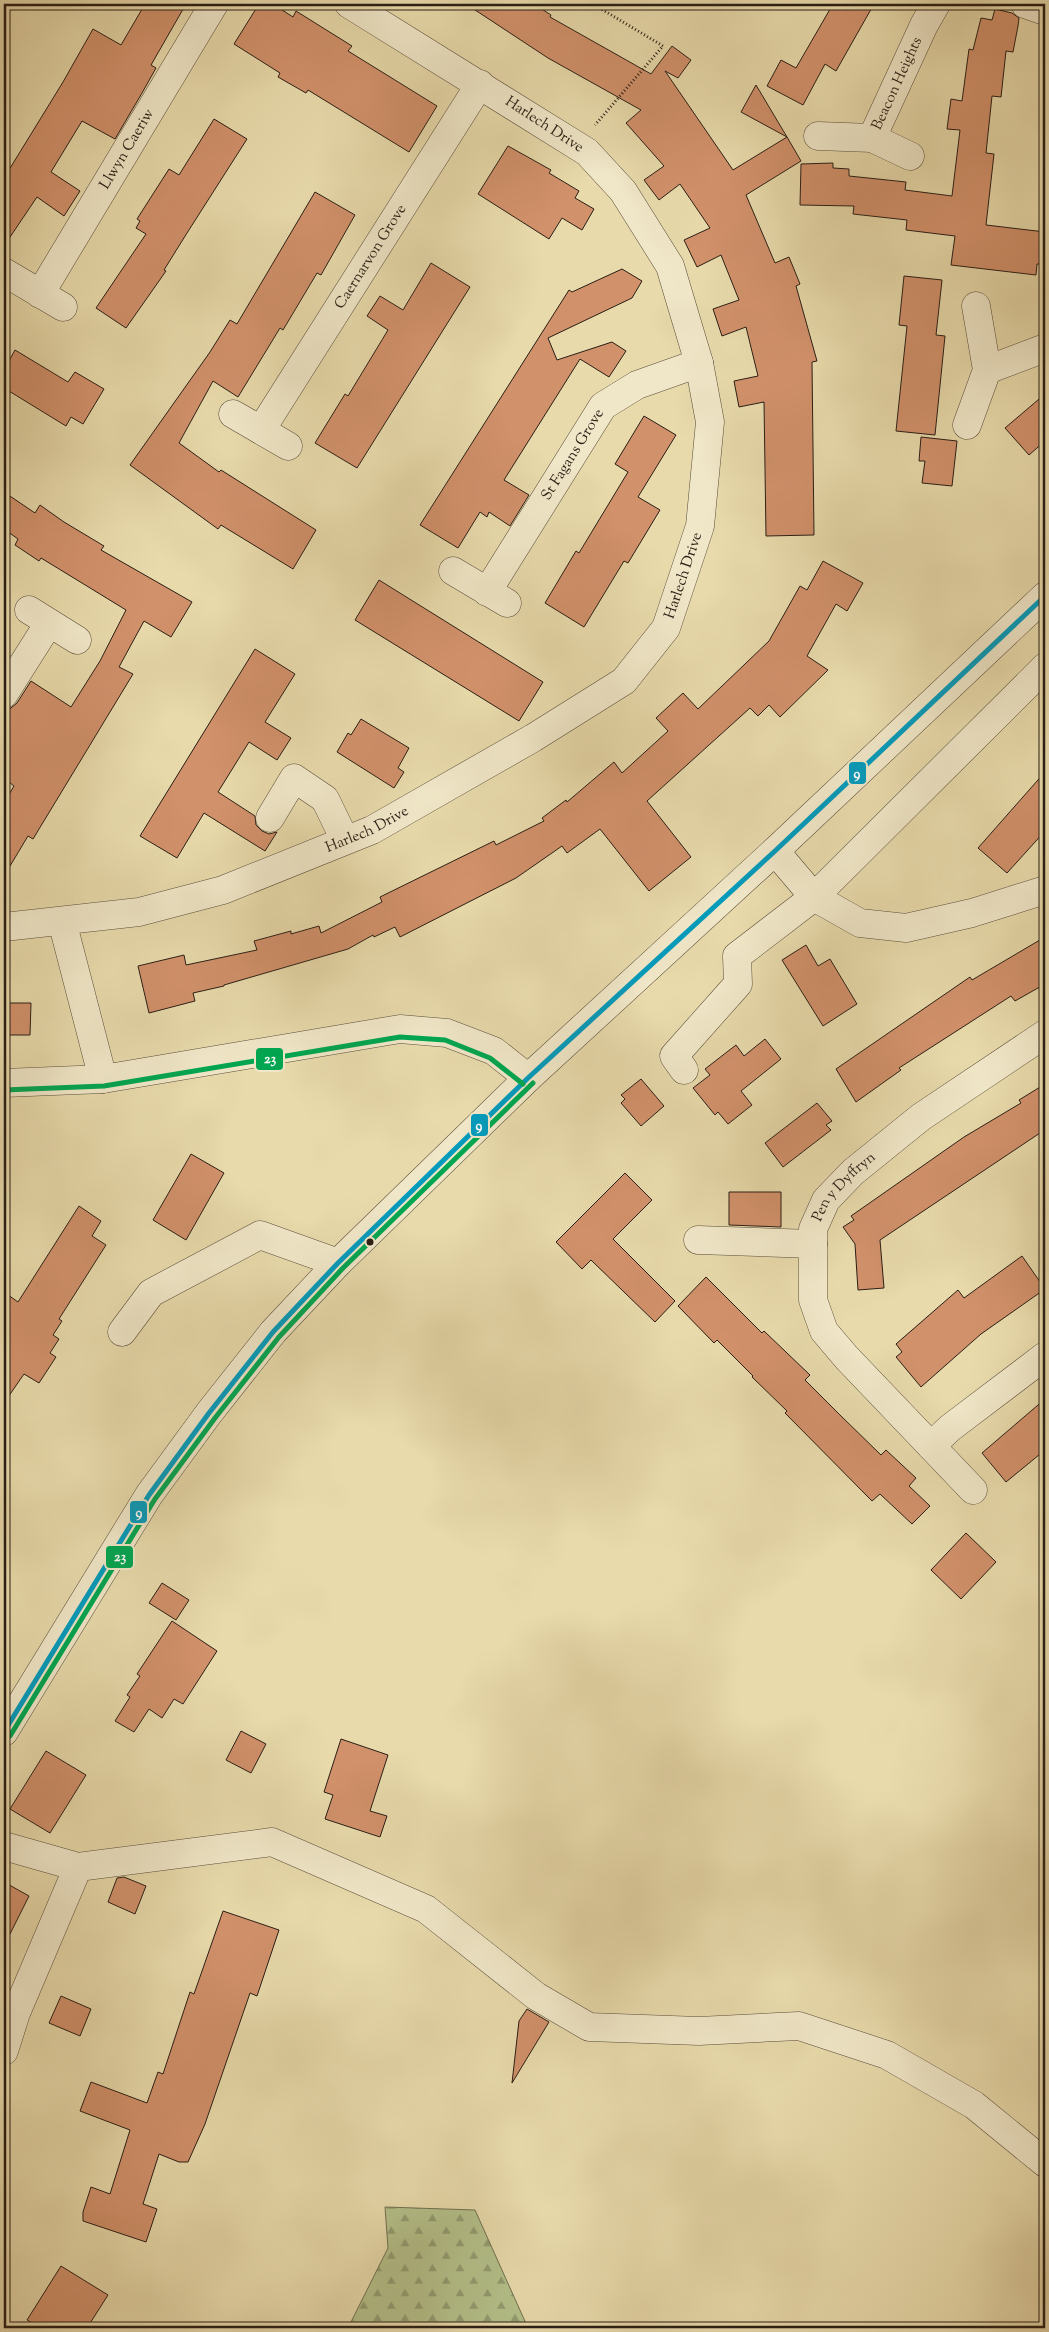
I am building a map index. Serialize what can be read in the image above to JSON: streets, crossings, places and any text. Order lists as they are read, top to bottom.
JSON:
{
  "streets": {
    "street": [
      "Beacon Heights",
      "Harlech Drive",
      "Llwyn Caeriw",
      "Caernarvon Grove",
      "St Fagans Grove",
      "Pen y Dyffryn"
    ]
  },
  "crossings": [
    ["Harlech Drive", "Caernarvon Grove"],
    ["Harlech Drive", "St Fagans Grove"]
  ],
  "lines": ["transit line 9", "transit line 23"]
}
